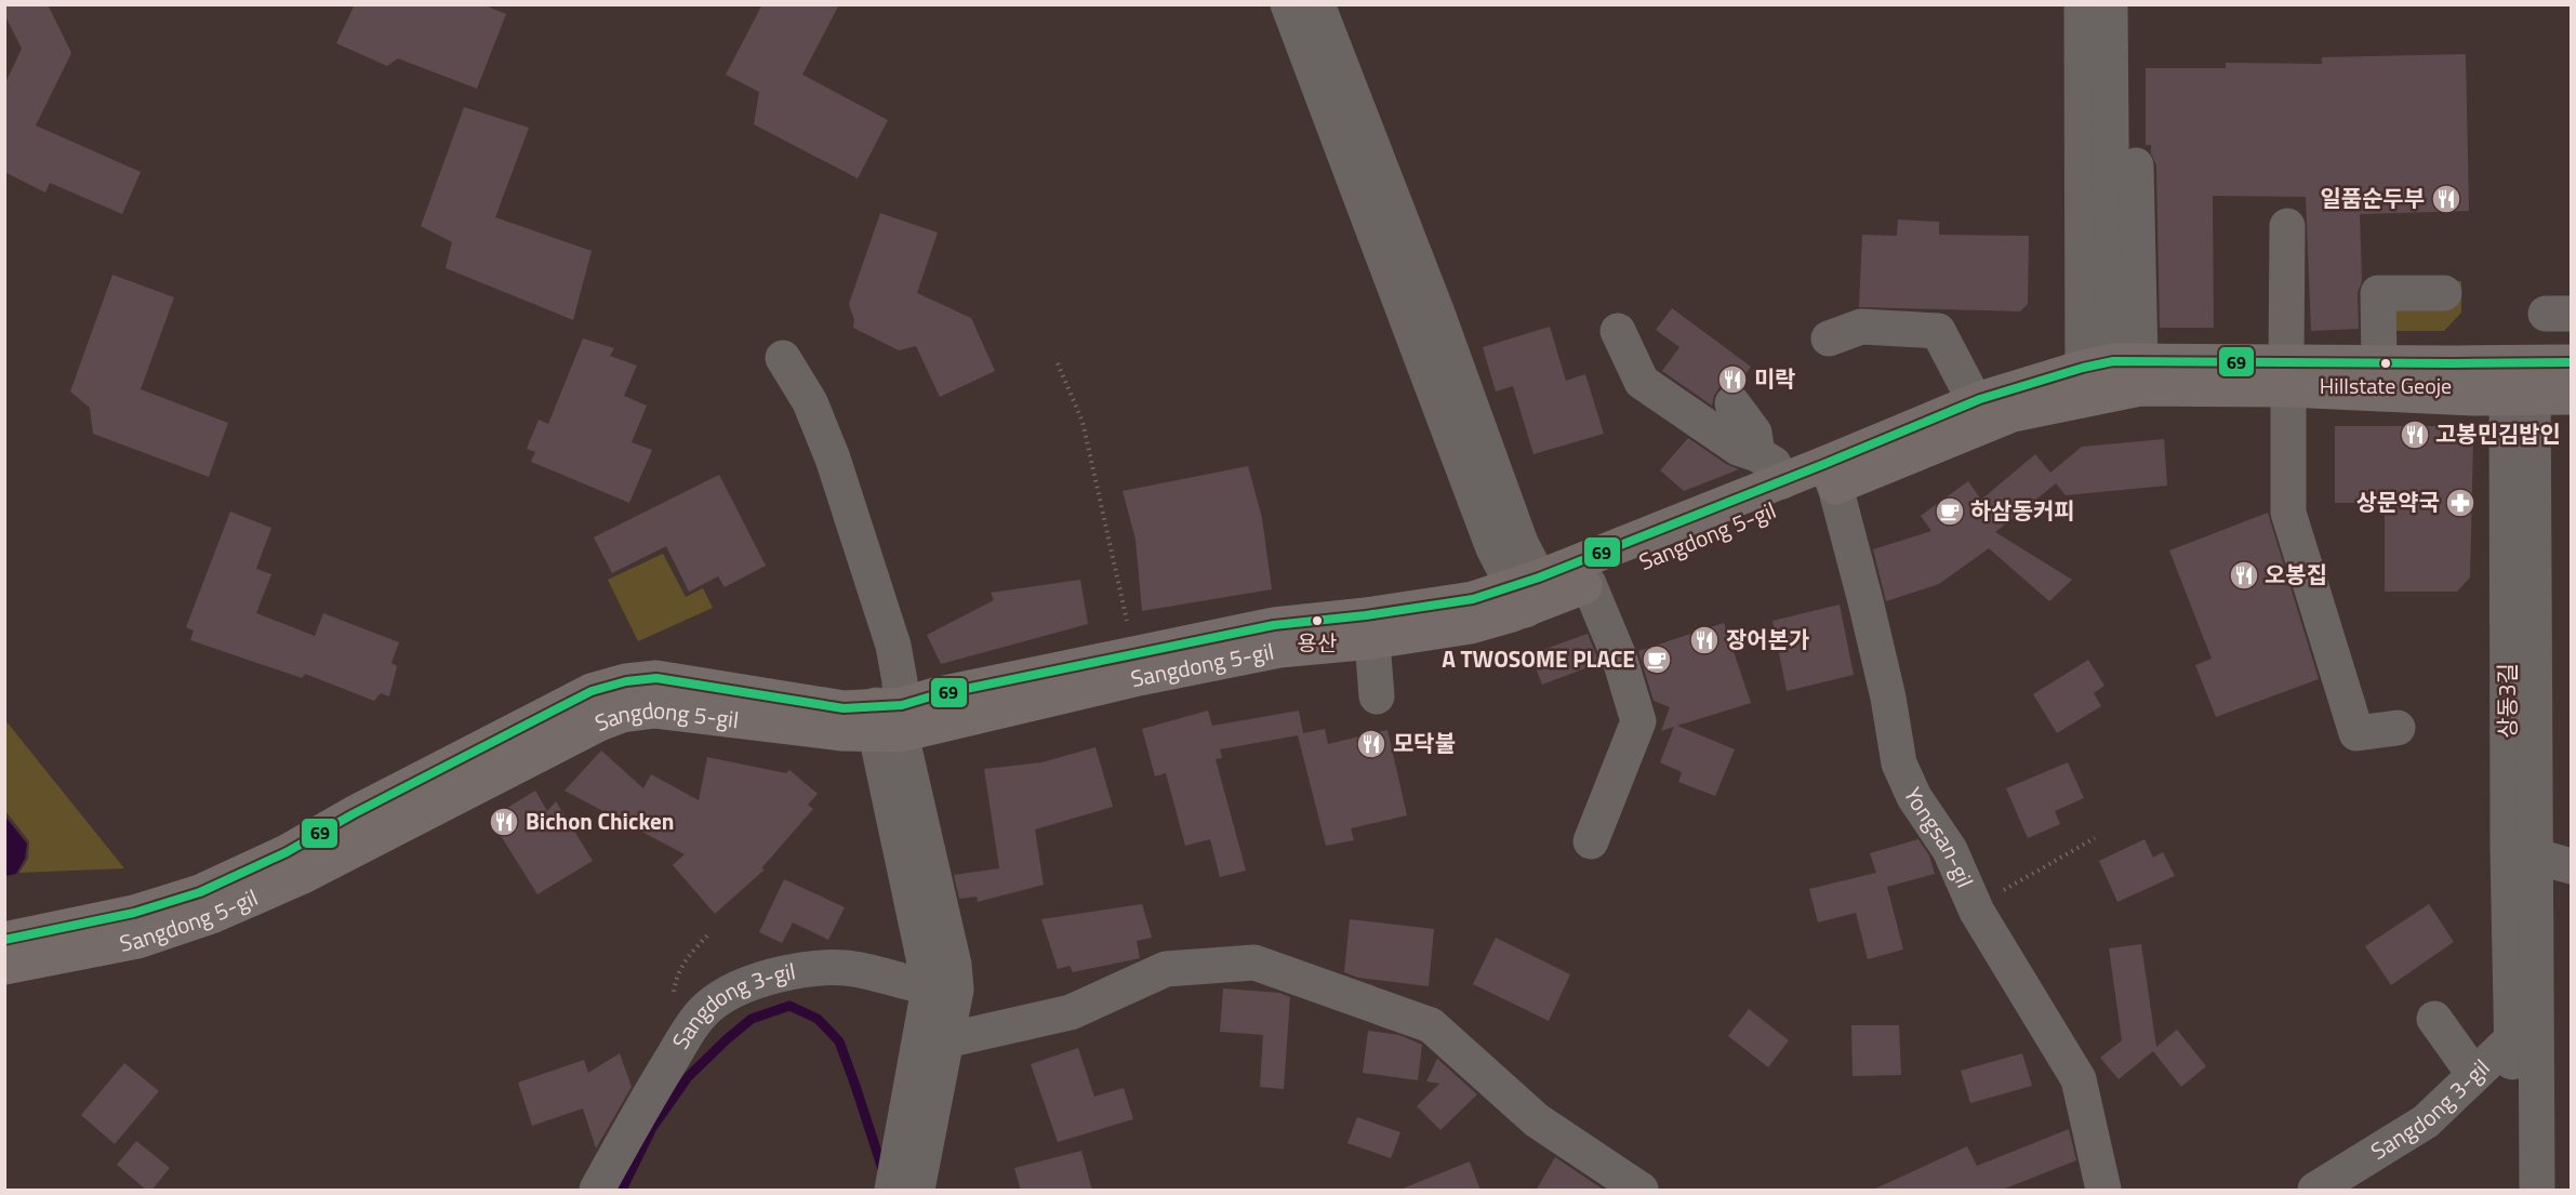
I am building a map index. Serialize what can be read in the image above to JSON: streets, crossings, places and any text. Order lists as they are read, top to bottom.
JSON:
{
  "streets": {
    "main road": ["Sangdong 5-gil"],
    "street": ["상동3길", "Yongsan-gil", "Sangdong 3-gil"]
  },
  "crossings": [
    ["Sangdong 5-gil", "상동3길"],
    ["Sangdong 5-gil", "Yongsan-gil"],
    ["상동3길", "Sangdong 3-gil"]
  ],
  "places": {
    "restaurant": [
      "일품순두부",
      "미락",
      "고봉민김밥인",
      "오봉집",
      "장어본가",
      "모닥불",
      "Bichon Chicken"
    ],
    "other": ["Hillstate Geoje", "용산"],
    "pharmacy": ["상문약국"],
    "cafe": ["하삼동커피", "A TWOSOME PLACE"]
  },
  "lines": ["transit line 69"]
}
